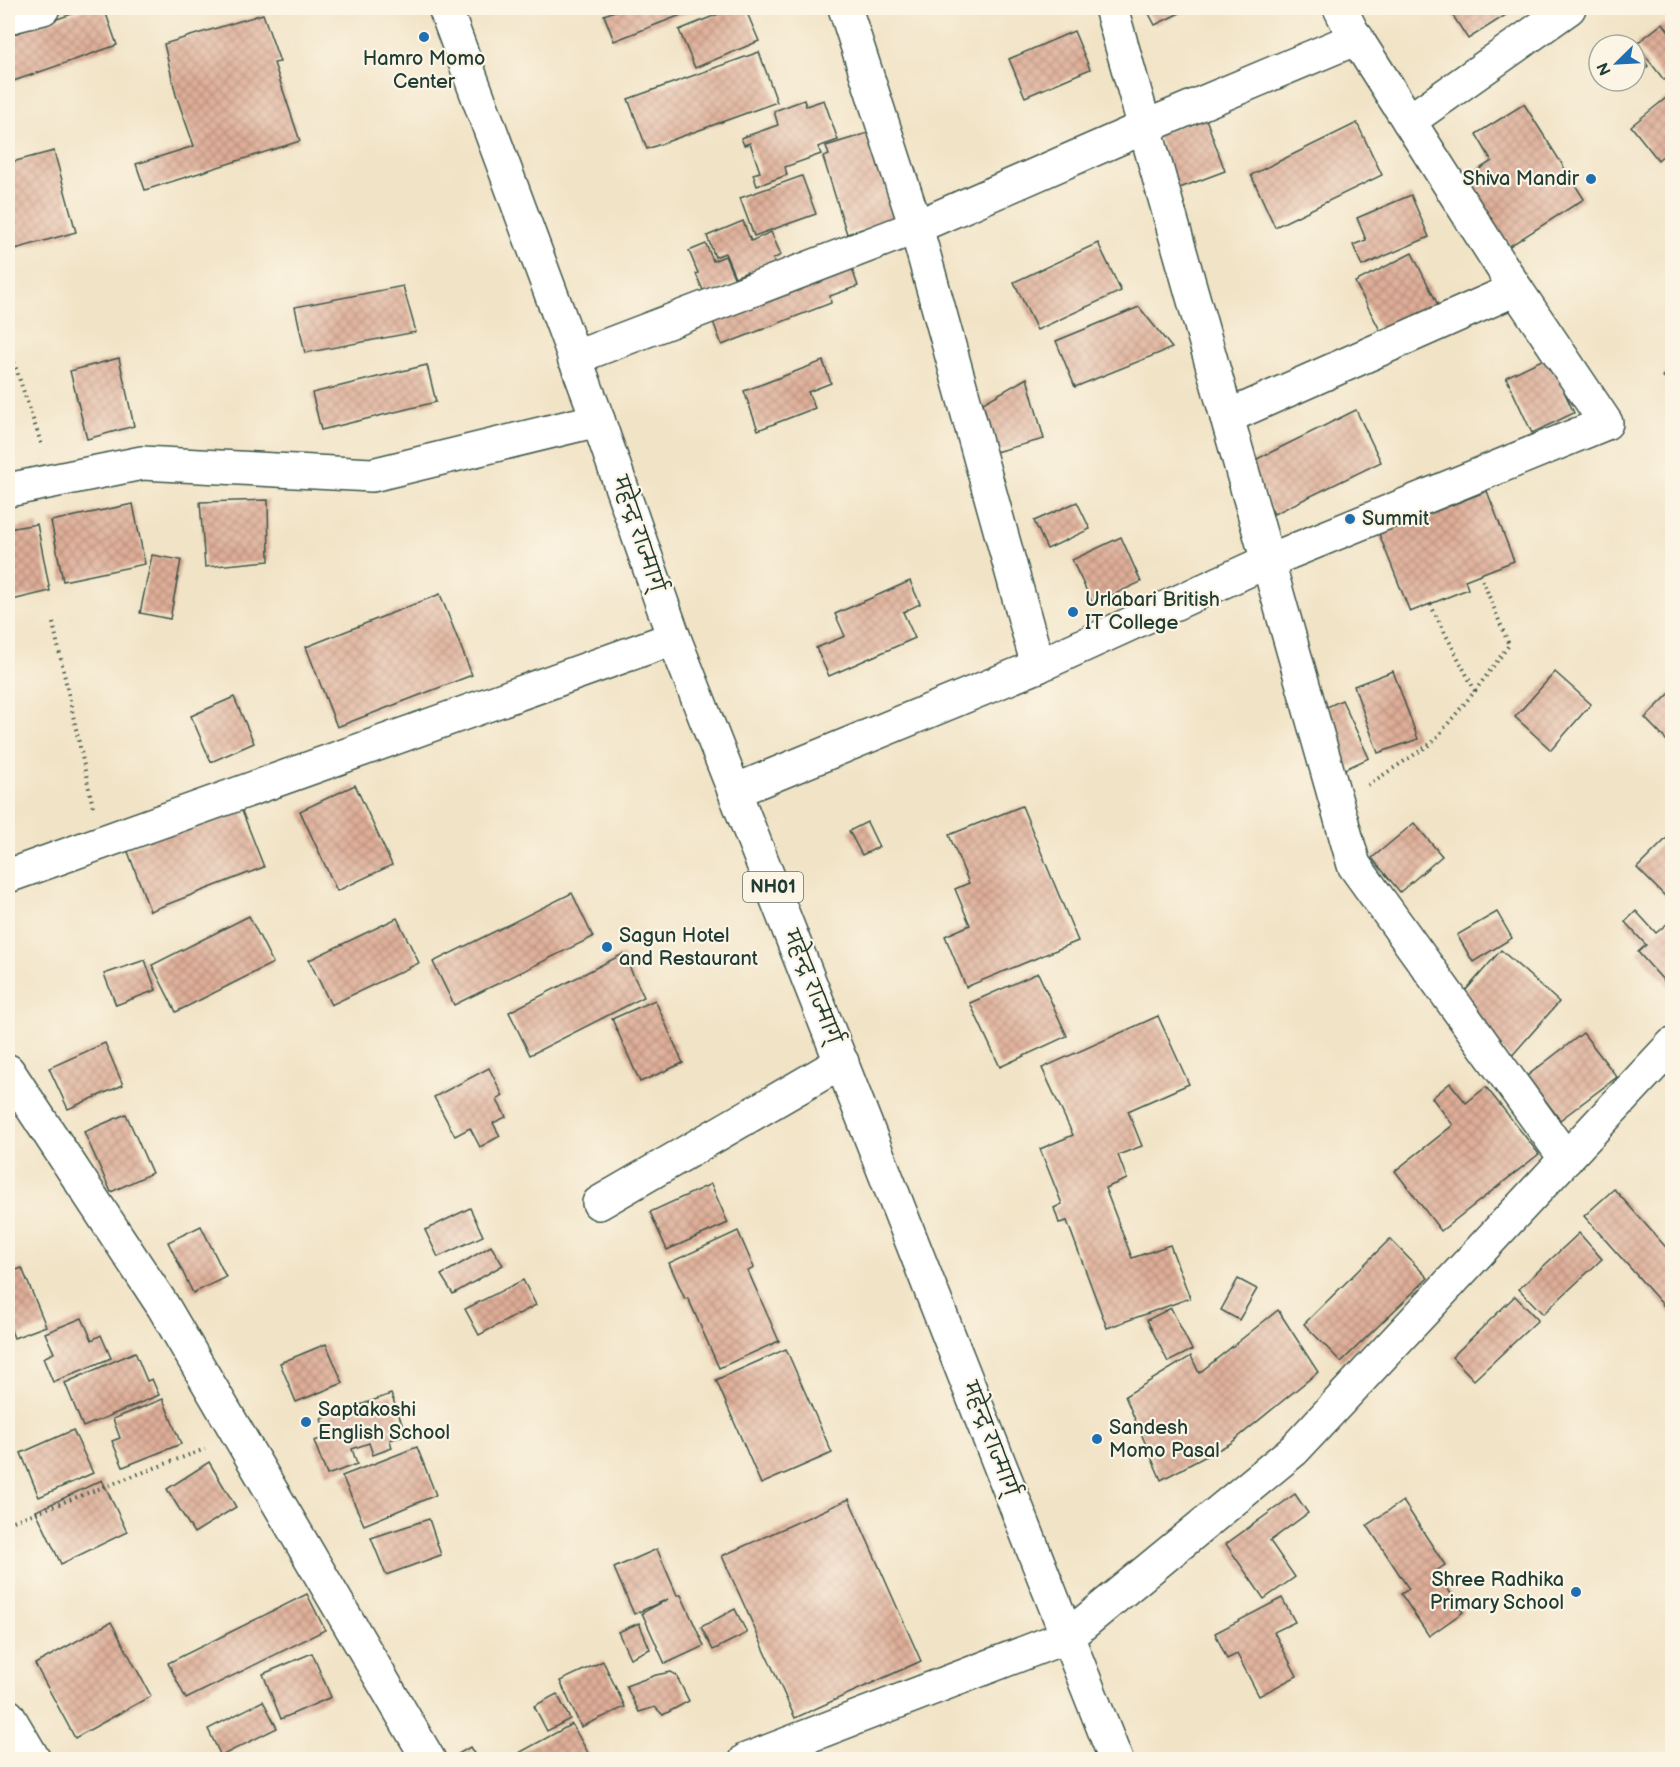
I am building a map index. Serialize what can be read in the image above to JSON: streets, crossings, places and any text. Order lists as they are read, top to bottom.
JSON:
{
  "streets": {
    "main road": ["महेन्द्र राज्मार्ग्", "NH01"]
  },
  "places": [
    "Hamro Momo Center",
    "Shiva Mandir",
    "Summit",
    "Urlabari British IT College",
    "Sagun Hotel and Restaurant",
    "Saptakoshi English School",
    "Sandesh Momo Pasal",
    "Shree Radhika Primary School"
  ],
  "north": "bottom left"
}
